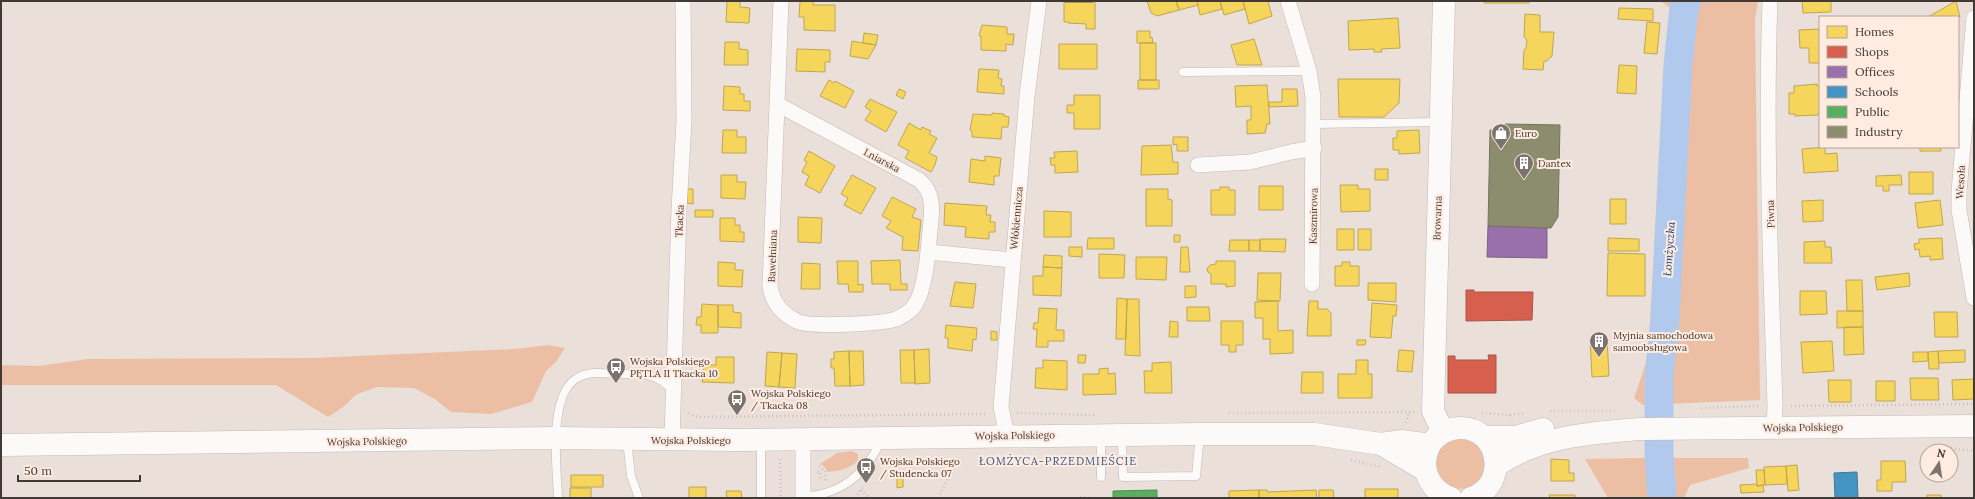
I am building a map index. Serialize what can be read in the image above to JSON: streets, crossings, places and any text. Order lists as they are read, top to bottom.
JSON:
{
  "streets": {
    "main road": ["Browarna", "Wojska Polskiego"],
    "street": [
      "Lniarska",
      "Wesoła",
      "Piwna",
      "Kaszmirowa",
      "Włókiennicza",
      "Tkacka",
      "Bawełniana"
    ]
  },
  "crossings": [
    ["Lniarska", "Bawełniana"],
    ["Piwna", "Wojska Polskiego"],
    ["Włókiennicza", "Wojska Polskiego"],
    ["Browarna", "Wojska Polskiego"],
    ["Tkacka", "Wojska Polskiego"]
  ],
  "districts": ["ŁOMŻYCA-PRZEDMIEŚCIE"],
  "water": ["Łomżyczka"],
  "places": {
    "shop": ["Euro"],
    "building": ["Dantex", "Myjnia samochodowa samoobsługowa"],
    "bus stop": ["Wojska Polskiego PĘTLA II Tkacka 10", "Wojska Polskiego / Tkacka 08", "Wojska Polskiego / Studencka 07"]
  },
  "legend": [
    "Homes",
    "Shops",
    "Offices",
    "Schools",
    "Public",
    "Industry"
  ],
  "scale_bar": "50 m",
  "north": "top"
}
